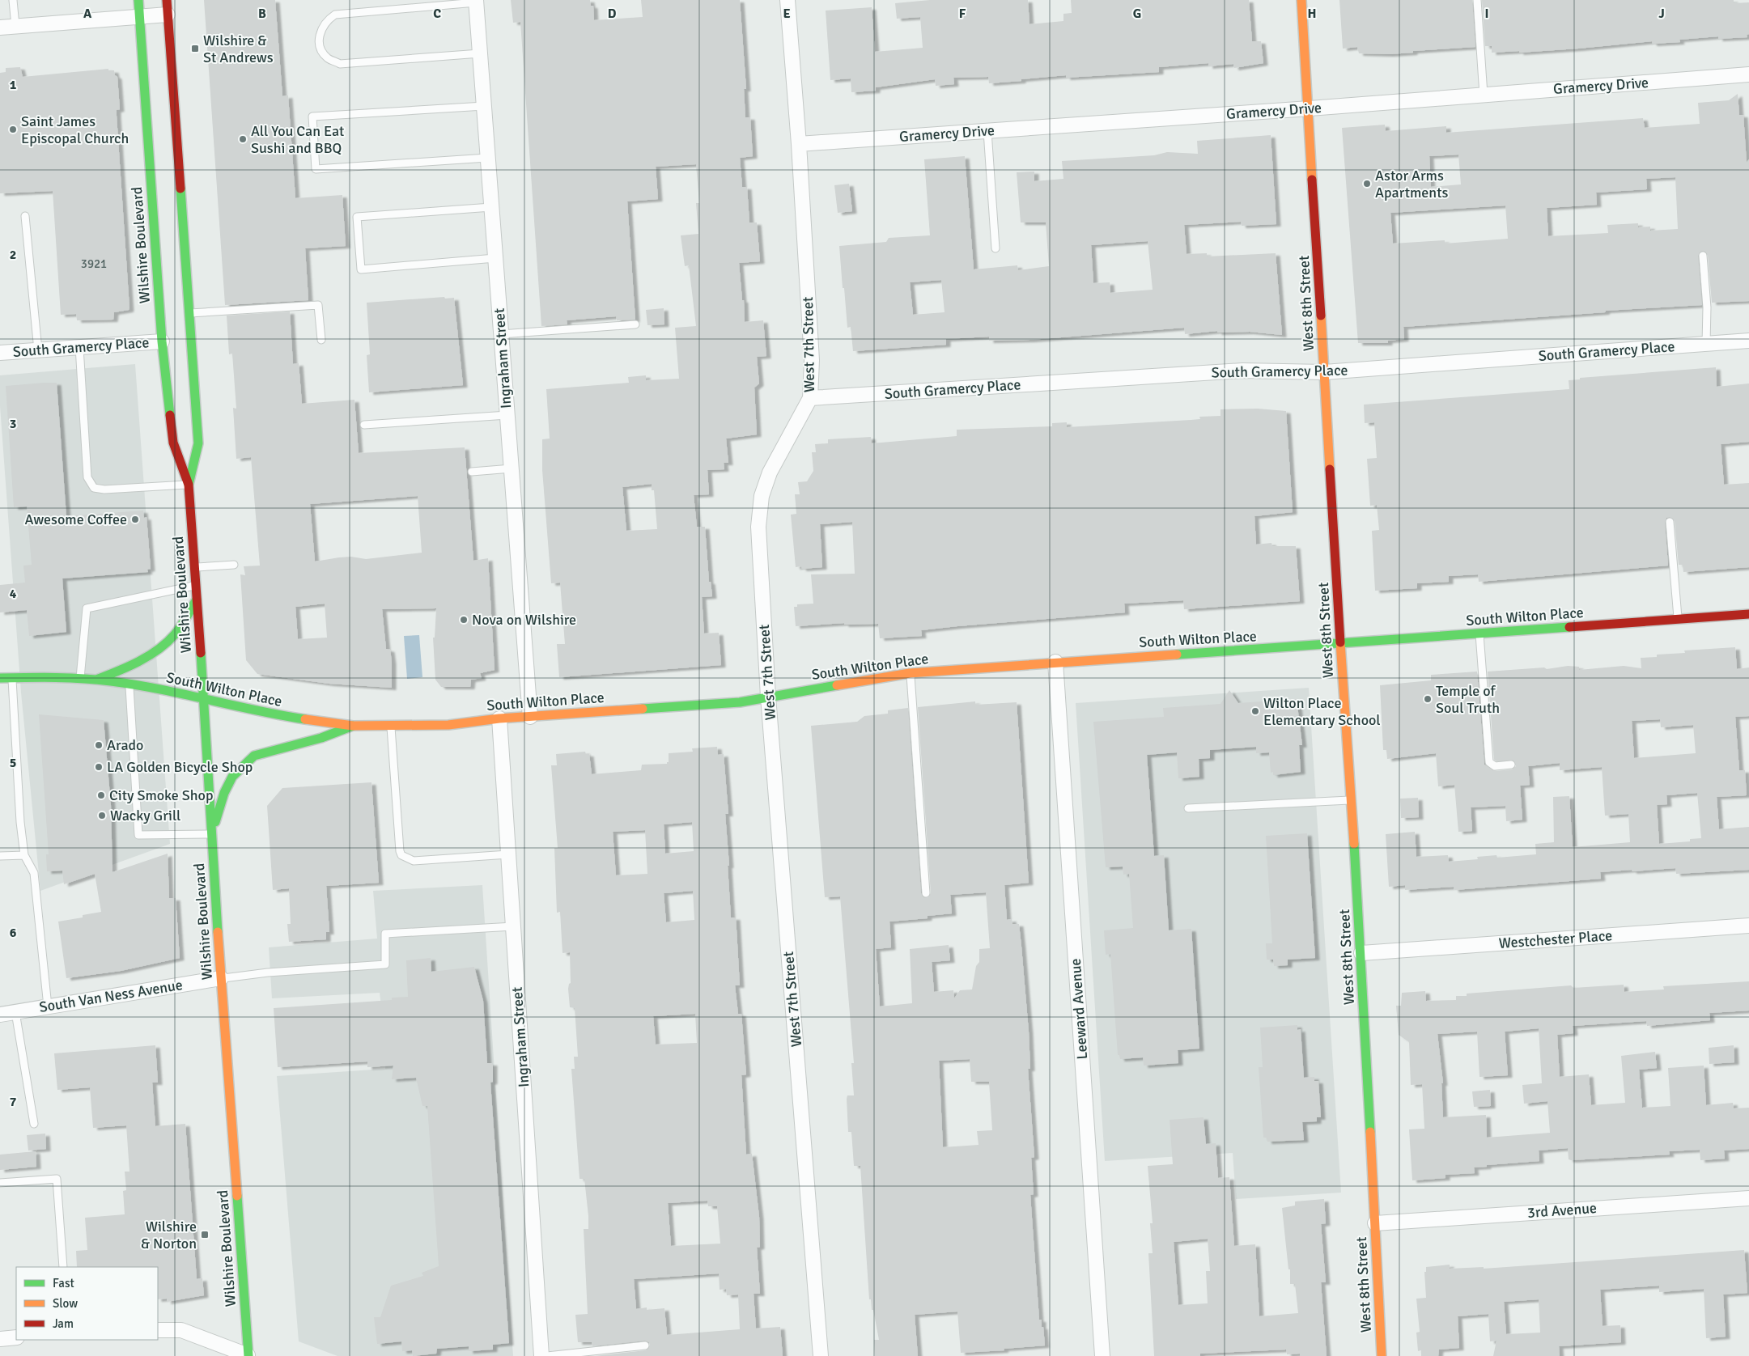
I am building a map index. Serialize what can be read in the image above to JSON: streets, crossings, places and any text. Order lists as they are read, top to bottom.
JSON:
{
  "streets": {
    "main road": ["Wilshire Boulevard", "West 8th Street", "South Wilton Place"],
    "street": [
      "Gramercy Drive",
      "West 7th Street",
      "South Gramercy Place",
      "Ingraham Street",
      "Westchester Place",
      "South Van Ness Avenue",
      "Leeward Avenue",
      "3rd Avenue"
    ]
  },
  "crossings": [
    ["Gramercy Drive", "West 8th Street"],
    ["Gramercy Drive", "West 7th Street"],
    ["Wilshire Boulevard", "South Gramercy Place"],
    ["Wilshire Boulevard", "South Wilton Place"],
    ["Wilshire Boulevard", "South Van Ness Avenue"],
    ["West 8th Street", "South Gramercy Place"],
    ["West 8th Street", "South Wilton Place"],
    ["West 8th Street", "Westchester Place"],
    ["West 8th Street", "3rd Avenue"],
    ["West 7th Street", "South Gramercy Place"],
    ["West 7th Street", "South Wilton Place"],
    ["Ingraham Street", "South Wilton Place"],
    ["South Wilton Place", "Leeward Avenue"]
  ],
  "places": {
    "transit": ["Wilshire & St Andrews", "Wilshire & Norton"],
    "other": [
      "Saint James Episcopal Church",
      "All You Can Eat Sushi and BBQ",
      "Astor Arms Apartments",
      "Awesome Coffee",
      "Nova on Wilshire",
      "Temple of Soul Truth",
      "Wilton Place Elementary School",
      "Arado",
      "LA Golden Bicycle Shop",
      "City Smoke Shop",
      "Wacky Grill"
    ]
  },
  "house_numbers": ["3921"],
  "legend": ["Fast", "Slow", "Jam"],
  "grid": {
    "columns": [
      "A",
      "B",
      "C",
      "D",
      "E",
      "F",
      "G",
      "H",
      "I",
      "J"
    ],
    "rows": [
      "1",
      "2",
      "3",
      "4",
      "5",
      "6",
      "7"
    ]
  }
}
